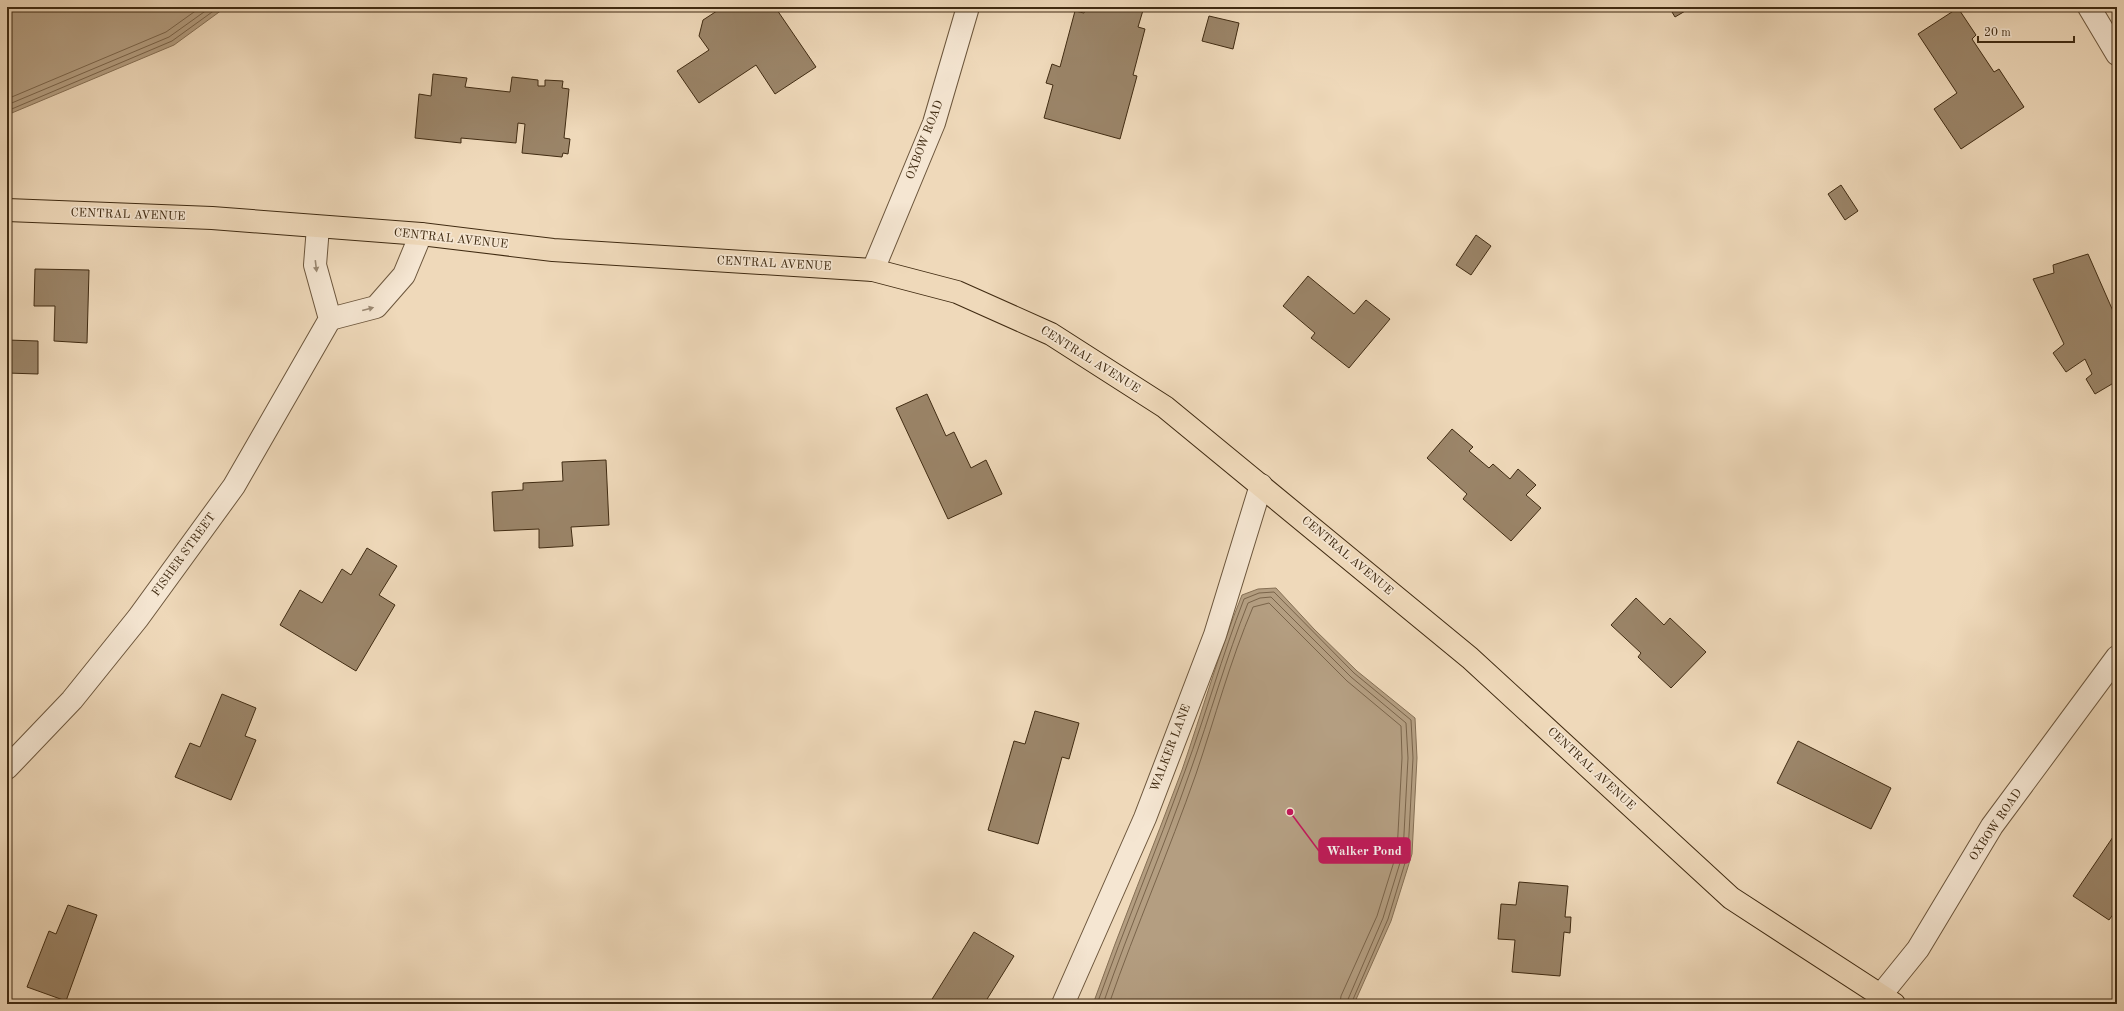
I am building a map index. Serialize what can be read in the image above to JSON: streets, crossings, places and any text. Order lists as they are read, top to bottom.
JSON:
{
  "streets": {
    "main road": ["CENTRAL AVENUE"],
    "street": ["OXBOW ROAD", "FISHER STREET", "WALKER LANE"]
  },
  "crossings": [
    ["OXBOW ROAD", "CENTRAL AVENUE"],
    ["CENTRAL AVENUE", "WALKER LANE"]
  ],
  "places": ["Walker Pond"],
  "scale_bar": "20 m"
}
